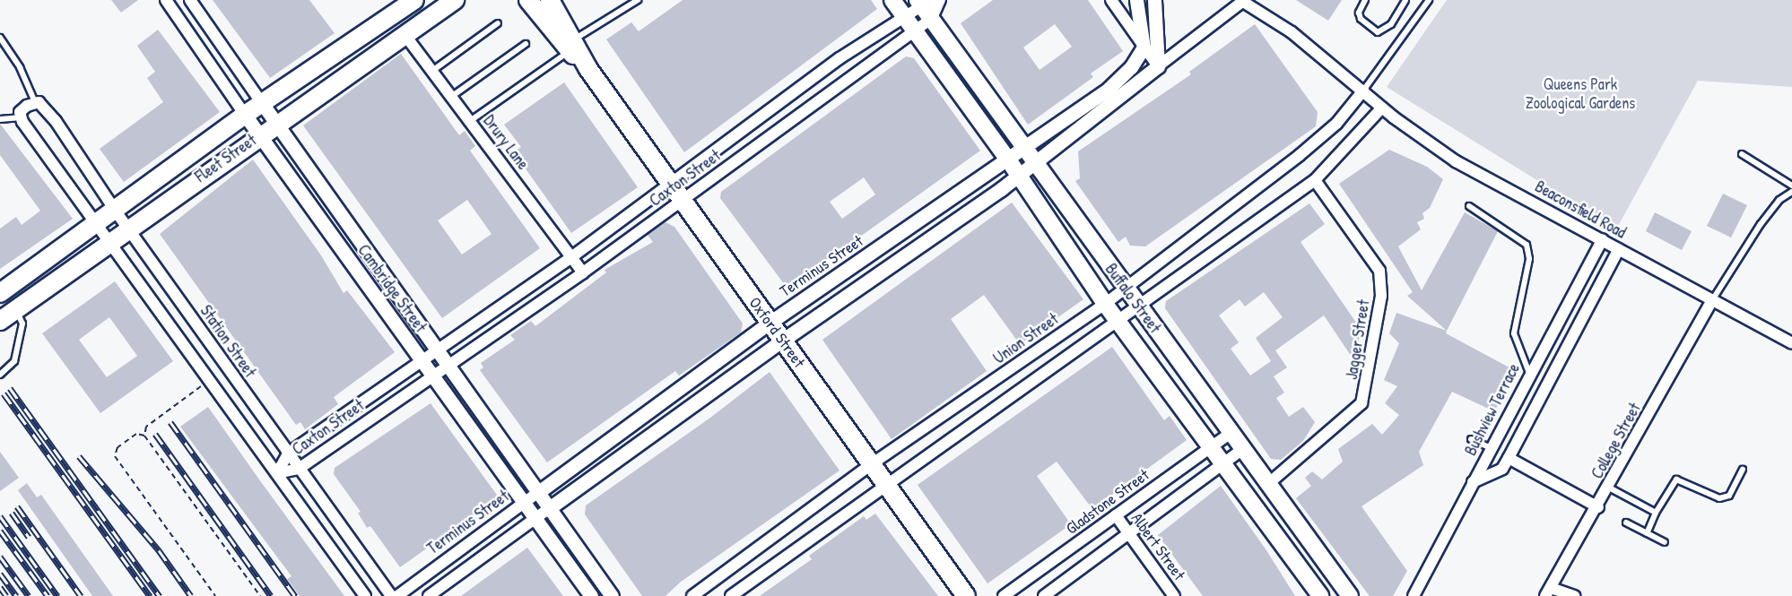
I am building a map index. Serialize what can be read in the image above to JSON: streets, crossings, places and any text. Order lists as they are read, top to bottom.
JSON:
{
  "streets": {
    "main road": ["Fleet Street", "Buffalo Street", "Oxford Street"],
    "street": [
      "Drury Lane",
      "Caxton Street",
      "Beaconsfield Road",
      "Terminus Street",
      "Cambridge Street",
      "Union Street",
      "Jagger Street",
      "Station Street",
      "Bushview Terrace",
      "College Street",
      "Gladstone Street",
      "Albert Street"
    ]
  },
  "crossings": [
    ["Drury Lane", "Fleet Street"],
    ["Drury Lane", "Caxton Street"],
    ["Fleet Street", "Cambridge Street"],
    ["Fleet Street", "Station Street"],
    ["Caxton Street", "Cambridge Street"],
    ["Caxton Street", "Buffalo Street"],
    ["Caxton Street", "Oxford Street"],
    ["Caxton Street", "Station Street"],
    ["Beaconsfield Road", "Union Street"],
    ["Beaconsfield Road", "Bushview Terrace"],
    ["Beaconsfield Road", "College Street"],
    ["Terminus Street", "Cambridge Street"],
    ["Terminus Street", "Buffalo Street"],
    ["Terminus Street", "Oxford Street"],
    ["Buffalo Street", "Union Street"],
    ["Buffalo Street", "Jagger Street"],
    ["Buffalo Street", "Gladstone Street"],
    ["Oxford Street", "Union Street"],
    ["Gladstone Street", "Albert Street"]
  ],
  "parks": ["Queens Park Zoological Gardens"]
}
